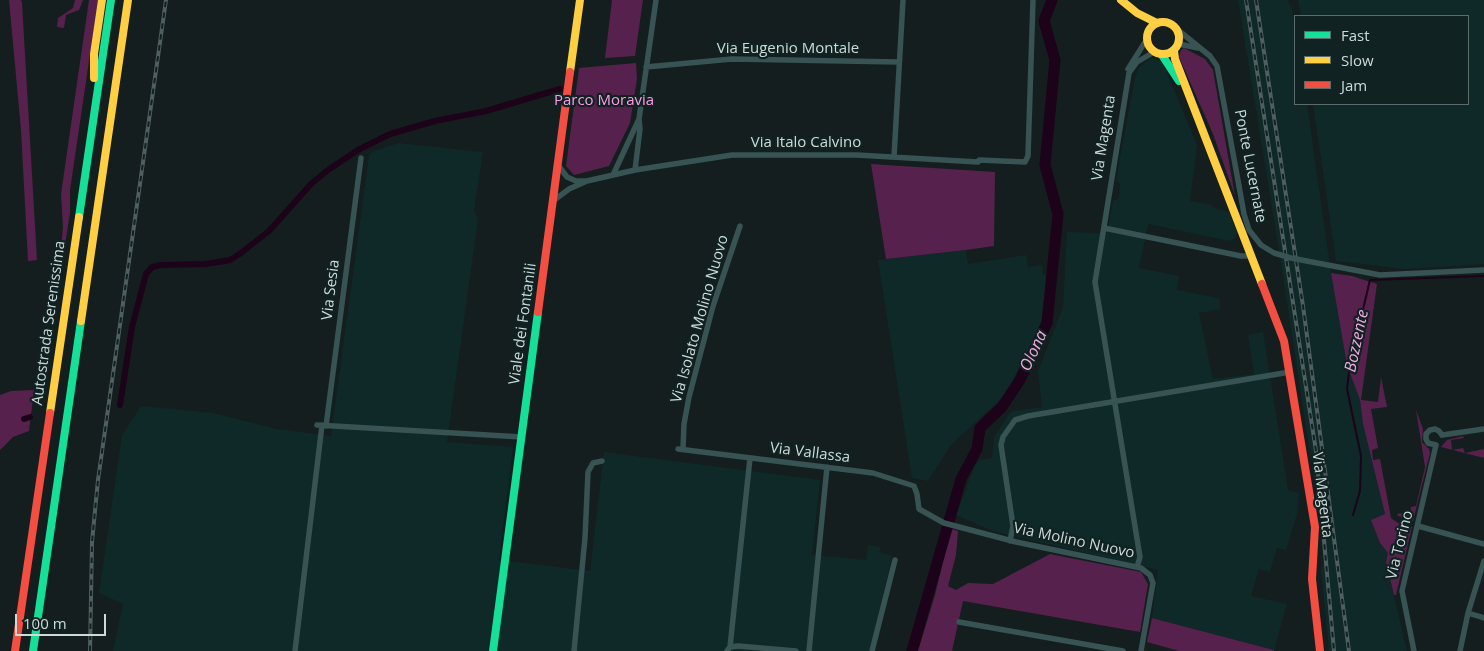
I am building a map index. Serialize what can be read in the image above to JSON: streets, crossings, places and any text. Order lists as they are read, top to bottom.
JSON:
{
  "streets": {
    "main road": ["Via Magenta", "Autostrada Serenissima", "Viale dei Fontanili"],
    "street": [
      "Via Eugenio Montale",
      "Via Italo Calvino",
      "Ponte Lucernate",
      "Via Sesia",
      "Via Isolato Molino Nuovo",
      "Via Vallassa",
      "Via Molino Nuovo",
      "Via Torino"
    ]
  },
  "crossings": [
    ["Via Magenta", "Ponte Lucernate"],
    ["Via Magenta", "Via Molino Nuovo"],
    ["Via Italo Calvino", "Viale dei Fontanili"],
    ["Via Isolato Molino Nuovo", "Via Vallassa"],
    ["Via Vallassa", "Via Molino Nuovo"]
  ],
  "water": ["Bozzente", "Olona"],
  "parks": ["Parco Moravia"],
  "legend": ["Fast", "Slow", "Jam"],
  "scale_bar": "100 m"
}
